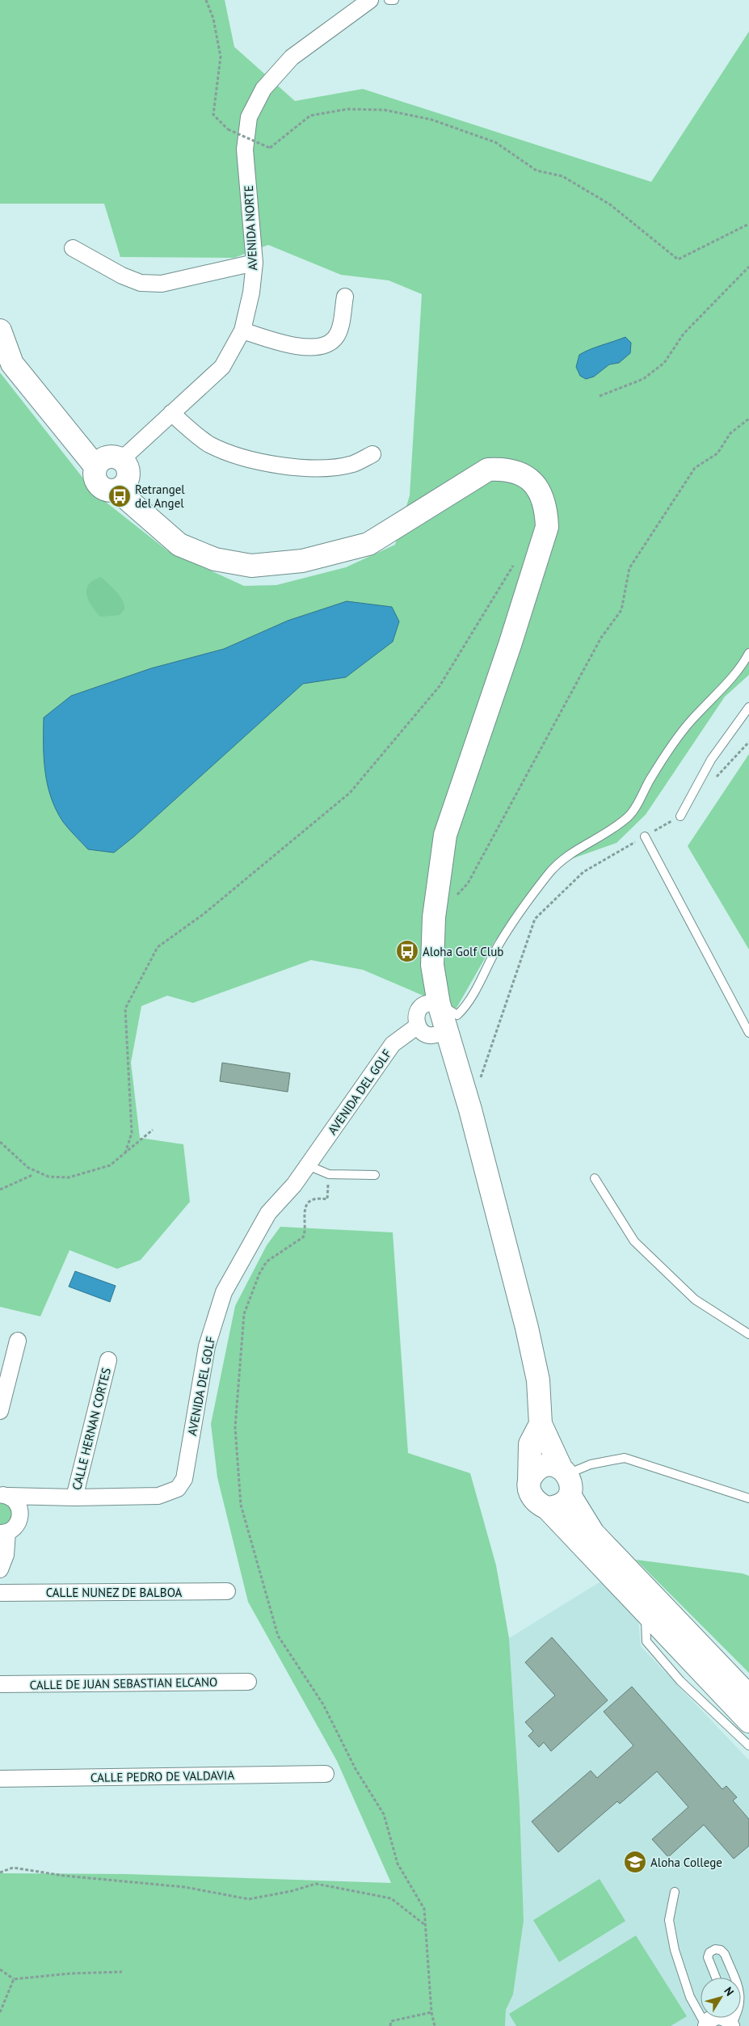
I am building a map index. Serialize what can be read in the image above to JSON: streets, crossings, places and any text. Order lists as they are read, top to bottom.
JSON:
{
  "streets": {
    "street": [
      "AVENIDA NORTE",
      "AVENIDA DEL GOLF",
      "CALLE HERNAN CORTES",
      "CALLE NUNEZ DE BALBOA",
      "CALLE DE JUAN SEBASTIAN ELCANO",
      "CALLE PEDRO DE VALDAVIA"
    ]
  },
  "crossings": [
    ["AVENIDA DEL GOLF", "CALLE HERNAN CORTES"]
  ],
  "places": {
    "bus stop": ["Retrangel del Angel", "Aloha Golf Club"],
    "school or university": ["Aloha College"]
  },
  "north": "top right"
}
